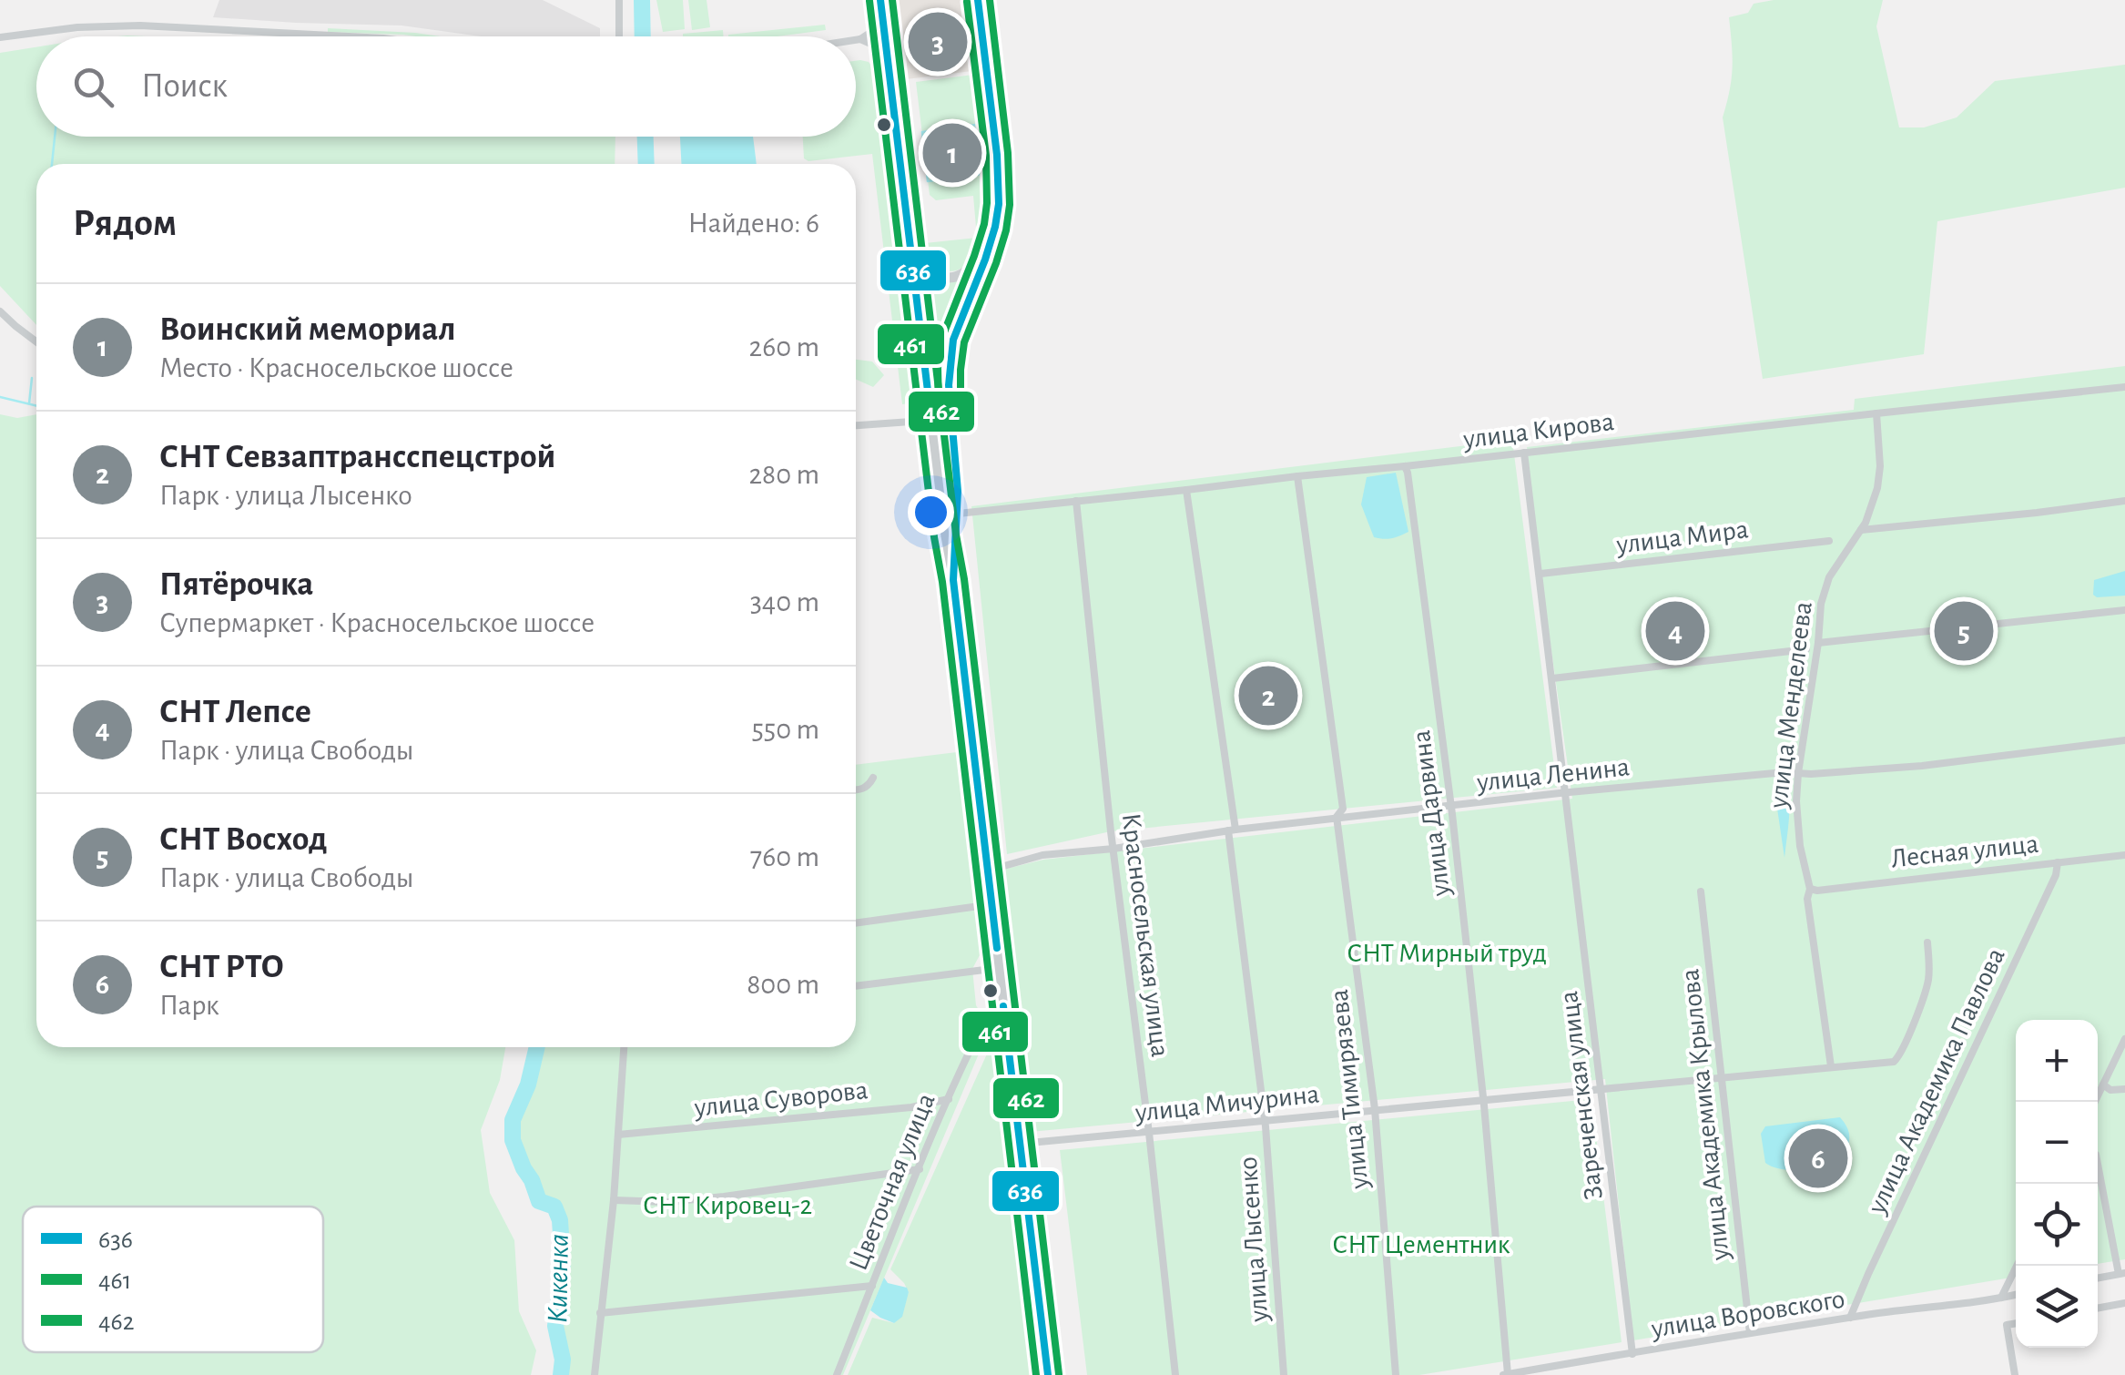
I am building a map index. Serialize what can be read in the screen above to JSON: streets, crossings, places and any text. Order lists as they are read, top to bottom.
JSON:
{
  "streets": {
    "street": [
      "улица Кирова",
      "улица Мира",
      "улица Менделеева",
      "улица Ленина",
      "улица Дарвина",
      "Лесная улица",
      "Красносельская улица",
      "улица Академика Павлова",
      "улица Тимирязева",
      "Зареченская улица",
      "улица Суворова",
      "улица Мичурина",
      "улица Академика Крылова",
      "Цветочная улица",
      "улица Лысенко",
      "улица Воровского"
    ]
  },
  "crossings": [
    ["улица Кирова", "улица Менделеева"],
    ["улица Кирова", "улица Дарвина"],
    ["улица Кирова", "Красносельская улица"],
    ["улица Кирова", "улица Тимирязева"],
    ["улица Кирова", "Зареченская улица"],
    ["улица Кирова", "улица Лысенко"],
    ["улица Мира", "Зареченская улица"],
    ["улица Менделеева", "улица Ленина"],
    ["улица Менделеева", "Лесная улица"],
    ["улица Менделеева", "улица Мичурина"],
    ["улица Ленина", "улица Дарвина"],
    ["улица Ленина", "Красносельская улица"],
    ["улица Ленина", "улица Тимирязева"],
    ["улица Ленина", "Зареченская улица"],
    ["улица Ленина", "улица Лысенко"],
    ["улица Дарвина", "улица Мичурина"],
    ["улица Дарвина", "улица Воровского"],
    ["Лесная улица", "улица Академика Павлова"],
    ["Красносельская улица", "улица Мичурина"],
    ["улица Академика Павлова", "улица Воровского"],
    ["улица Тимирязева", "улица Мичурина"],
    ["Зареченская улица", "улица Мичурина"],
    ["Зареченская улица", "улица Воровского"],
    ["улица Суворова", "Цветочная улица"],
    ["улица Мичурина", "улица Академика Крылова"],
    ["улица Мичурина", "улица Лысенко"],
    ["улица Академика Крылова", "улица Воровского"]
  ],
  "water": ["Кикенка"],
  "parks": ["СНТ Мирный труд", "СНТ Кировец-2", "СНТ Цементник"],
  "lines": ["transit line 636", "transit line 461", "transit line 462"],
  "legend": ["636", "461", "462"],
  "page": {
    "pins": [
      "3",
      "1",
      "4",
      "5",
      "2",
      "6"
    ],
    "search": "Поиск",
    "heading": ["Рядом", "Найдено: 6"],
    "list": [
      {
        "mark": "1",
        "name": "Воинский мемориал",
        "note": "Место · Красносельское шоссе",
        "value": "260 m"
      },
      {
        "mark": "2",
        "name": "СНТ Севзаптрансспецстрой",
        "note": "Парк · улица Лысенко",
        "value": "280 m"
      },
      {
        "mark": "3",
        "name": "Пятёрочка",
        "note": "Супермаркет · Красносельское шоссе",
        "value": "340 m"
      },
      {
        "mark": "4",
        "name": "СНТ Лепсе",
        "note": "Парк · улица Свободы",
        "value": "550 m"
      },
      {
        "mark": "5",
        "name": "СНТ Восход",
        "note": "Парк · улица Свободы",
        "value": "760 m"
      },
      {
        "mark": "6",
        "name": "СНТ РТО",
        "note": "Парк",
        "value": "800 m"
      }
    ],
    "map_buttons": ["+", "−"]
  }
}
